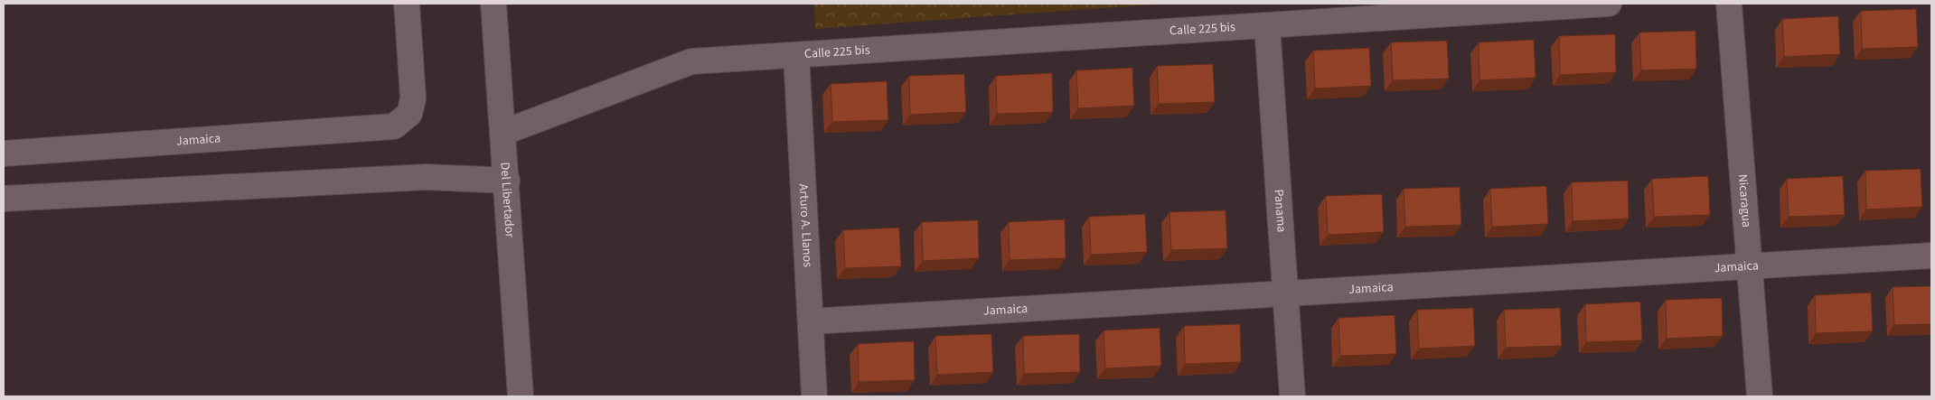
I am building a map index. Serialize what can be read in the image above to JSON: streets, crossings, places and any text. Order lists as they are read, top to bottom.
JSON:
{
  "streets": {
    "street": [
      "Calle 225 bis",
      "Jamaica",
      "Del Libertador",
      "Nicaragua",
      "Panama",
      "Arturo A. Llanos"
    ]
  },
  "crossings": [
    ["Calle 225 bis", "Del Libertador"],
    ["Calle 225 bis", "Panama"],
    ["Calle 225 bis", "Arturo A. Llanos"],
    ["Jamaica", "Nicaragua"],
    ["Jamaica", "Panama"],
    ["Jamaica", "Arturo A. Llanos"]
  ]
}
